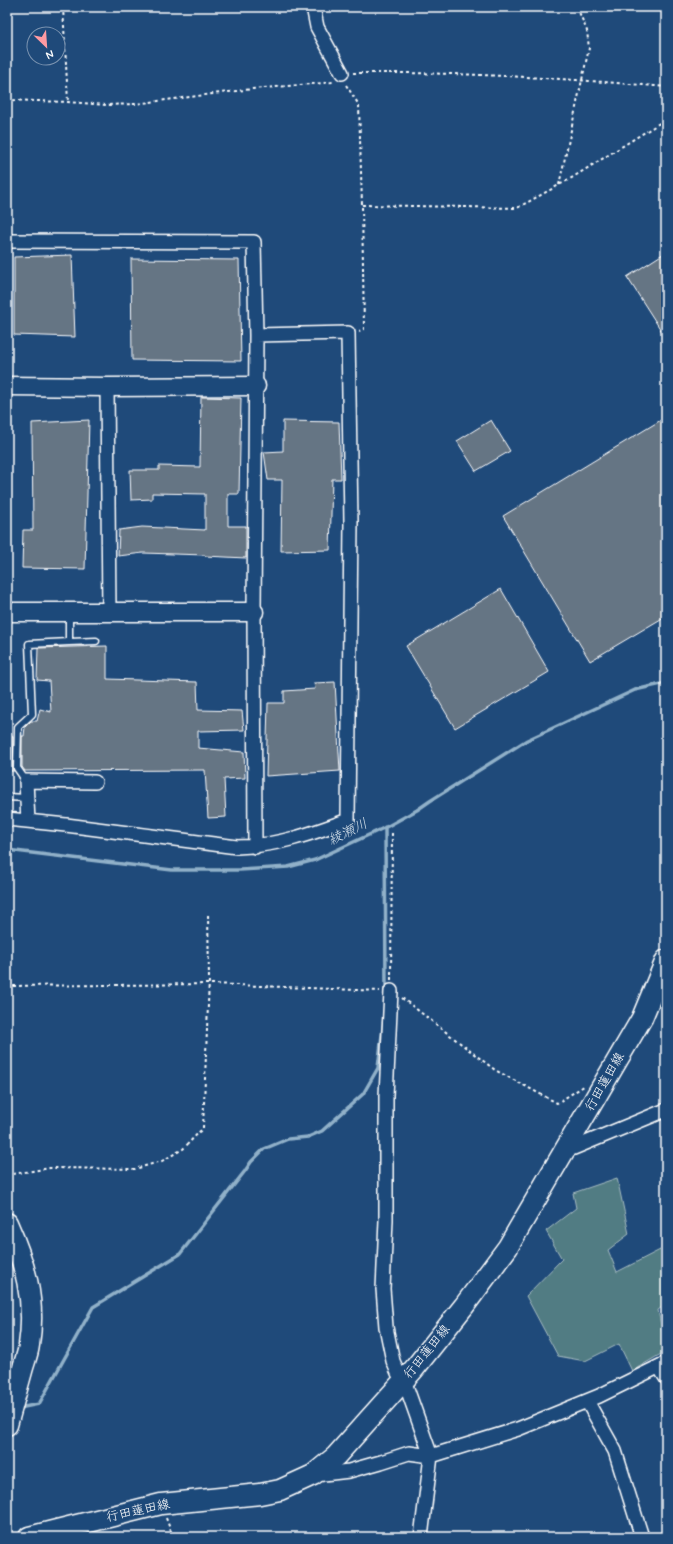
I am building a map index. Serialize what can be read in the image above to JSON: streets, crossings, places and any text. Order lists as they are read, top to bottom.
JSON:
{
  "streets": {
    "main road": ["行田蓮田線"]
  },
  "water": ["綾瀬川"],
  "north": "bottom right"
}
